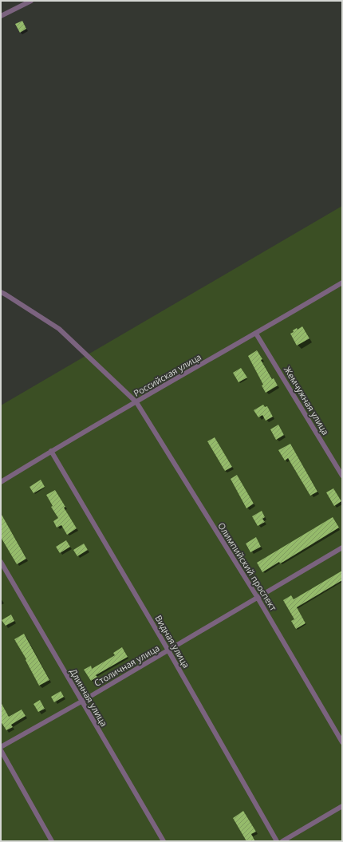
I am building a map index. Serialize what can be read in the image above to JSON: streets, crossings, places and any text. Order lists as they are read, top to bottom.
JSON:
{
  "streets": {
    "street": [
      "Российская улица",
      "Жемчужная улица",
      "Олимпийский проспект",
      "Видная улица",
      "Столичная улица",
      "Длинная улица"
    ]
  },
  "crossings": [
    ["Российская улица", "Жемчужная улица"],
    ["Российская улица", "Олимпийский проспект"],
    ["Российская улица", "Видная улица"],
    ["Олимпийский проспект", "Столичная улица"],
    ["Видная улица", "Столичная улица"],
    ["Столичная улица", "Длинная улица"]
  ]
}
